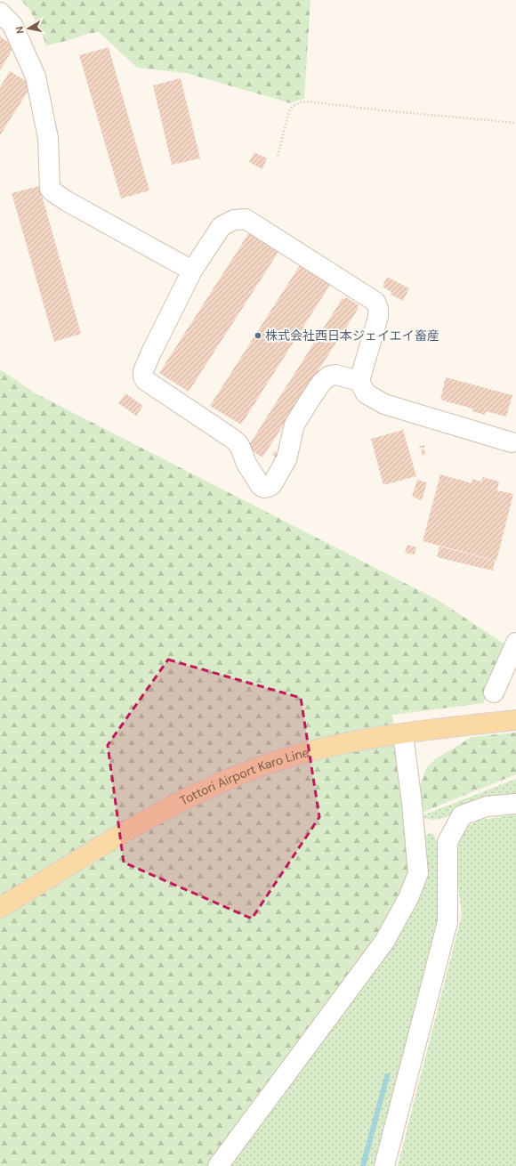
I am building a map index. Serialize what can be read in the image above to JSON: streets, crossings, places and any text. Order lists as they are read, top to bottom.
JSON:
{
  "streets": {
    "main road": ["Tottori Airport Karo Line"]
  },
  "places": ["株式会社西日本ジェイエイ畜産"],
  "north": "left"
}
